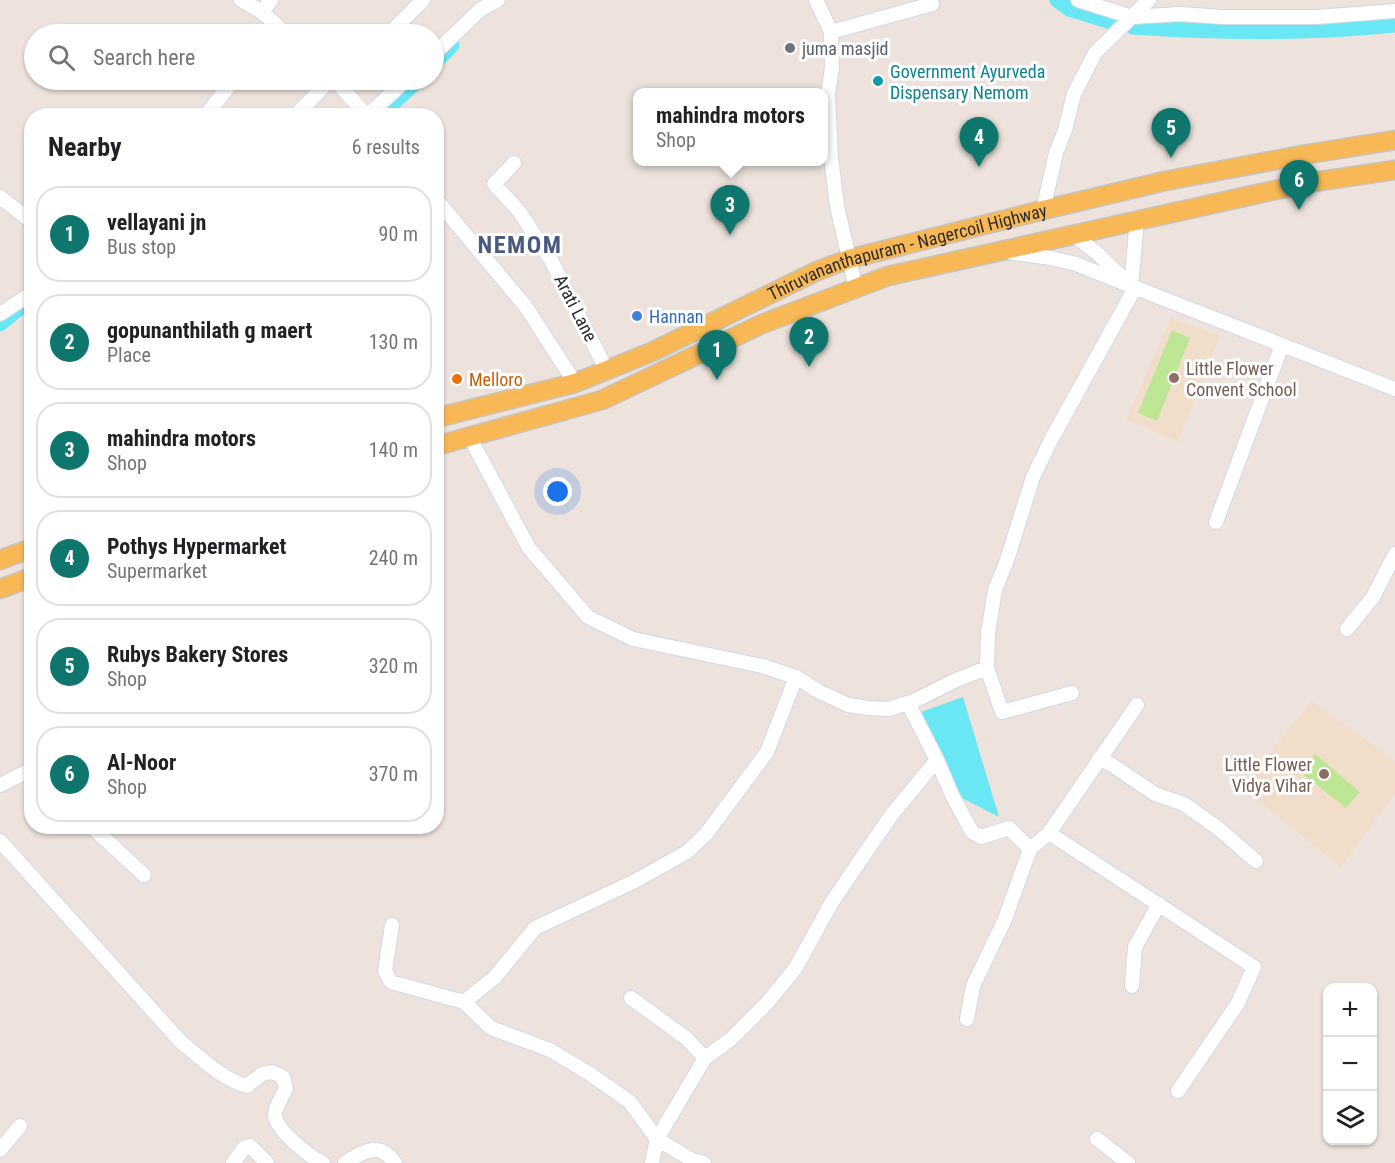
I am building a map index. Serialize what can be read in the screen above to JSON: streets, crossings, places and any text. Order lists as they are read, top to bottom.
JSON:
{
  "streets": {
    "main road": ["Thiruvananthapuram - Nagercoil Highway"],
    "street": ["Arati Lane"]
  },
  "crossings": [
    ["Thiruvananthapuram - Nagercoil Highway", "Arati Lane"]
  ],
  "districts": ["NEMOM"],
  "places": [
    "juma masjid",
    "Government Ayurveda Dispensary Nemom",
    "Hannan",
    "Little Flower Convent School",
    "Melloro",
    "Little Flower Vidya Vihar"
  ],
  "page": {
    "search": "Search here",
    "popup": ["mahindra motors", "Shop"],
    "pins": [
      "5",
      "4",
      "6",
      "3",
      "2",
      "1"
    ],
    "heading": ["Nearby", "6 results"],
    "list": [
      {
        "mark": "1",
        "name": "vellayani jn",
        "note": "Bus stop",
        "value": "90 m"
      },
      {
        "mark": "2",
        "name": "gopunanthilath g maert",
        "note": "Place",
        "value": "130 m"
      },
      {
        "mark": "3",
        "name": "mahindra motors",
        "note": "Shop",
        "value": "140 m"
      },
      {
        "mark": "4",
        "name": "Pothys Hypermarket",
        "note": "Supermarket",
        "value": "240 m"
      },
      {
        "mark": "5",
        "name": "Rubys Bakery Stores",
        "note": "Shop",
        "value": "320 m"
      },
      {
        "mark": "6",
        "name": "Al-Noor",
        "note": "Shop",
        "value": "370 m"
      }
    ],
    "map_buttons": ["+", "−"]
  }
}
